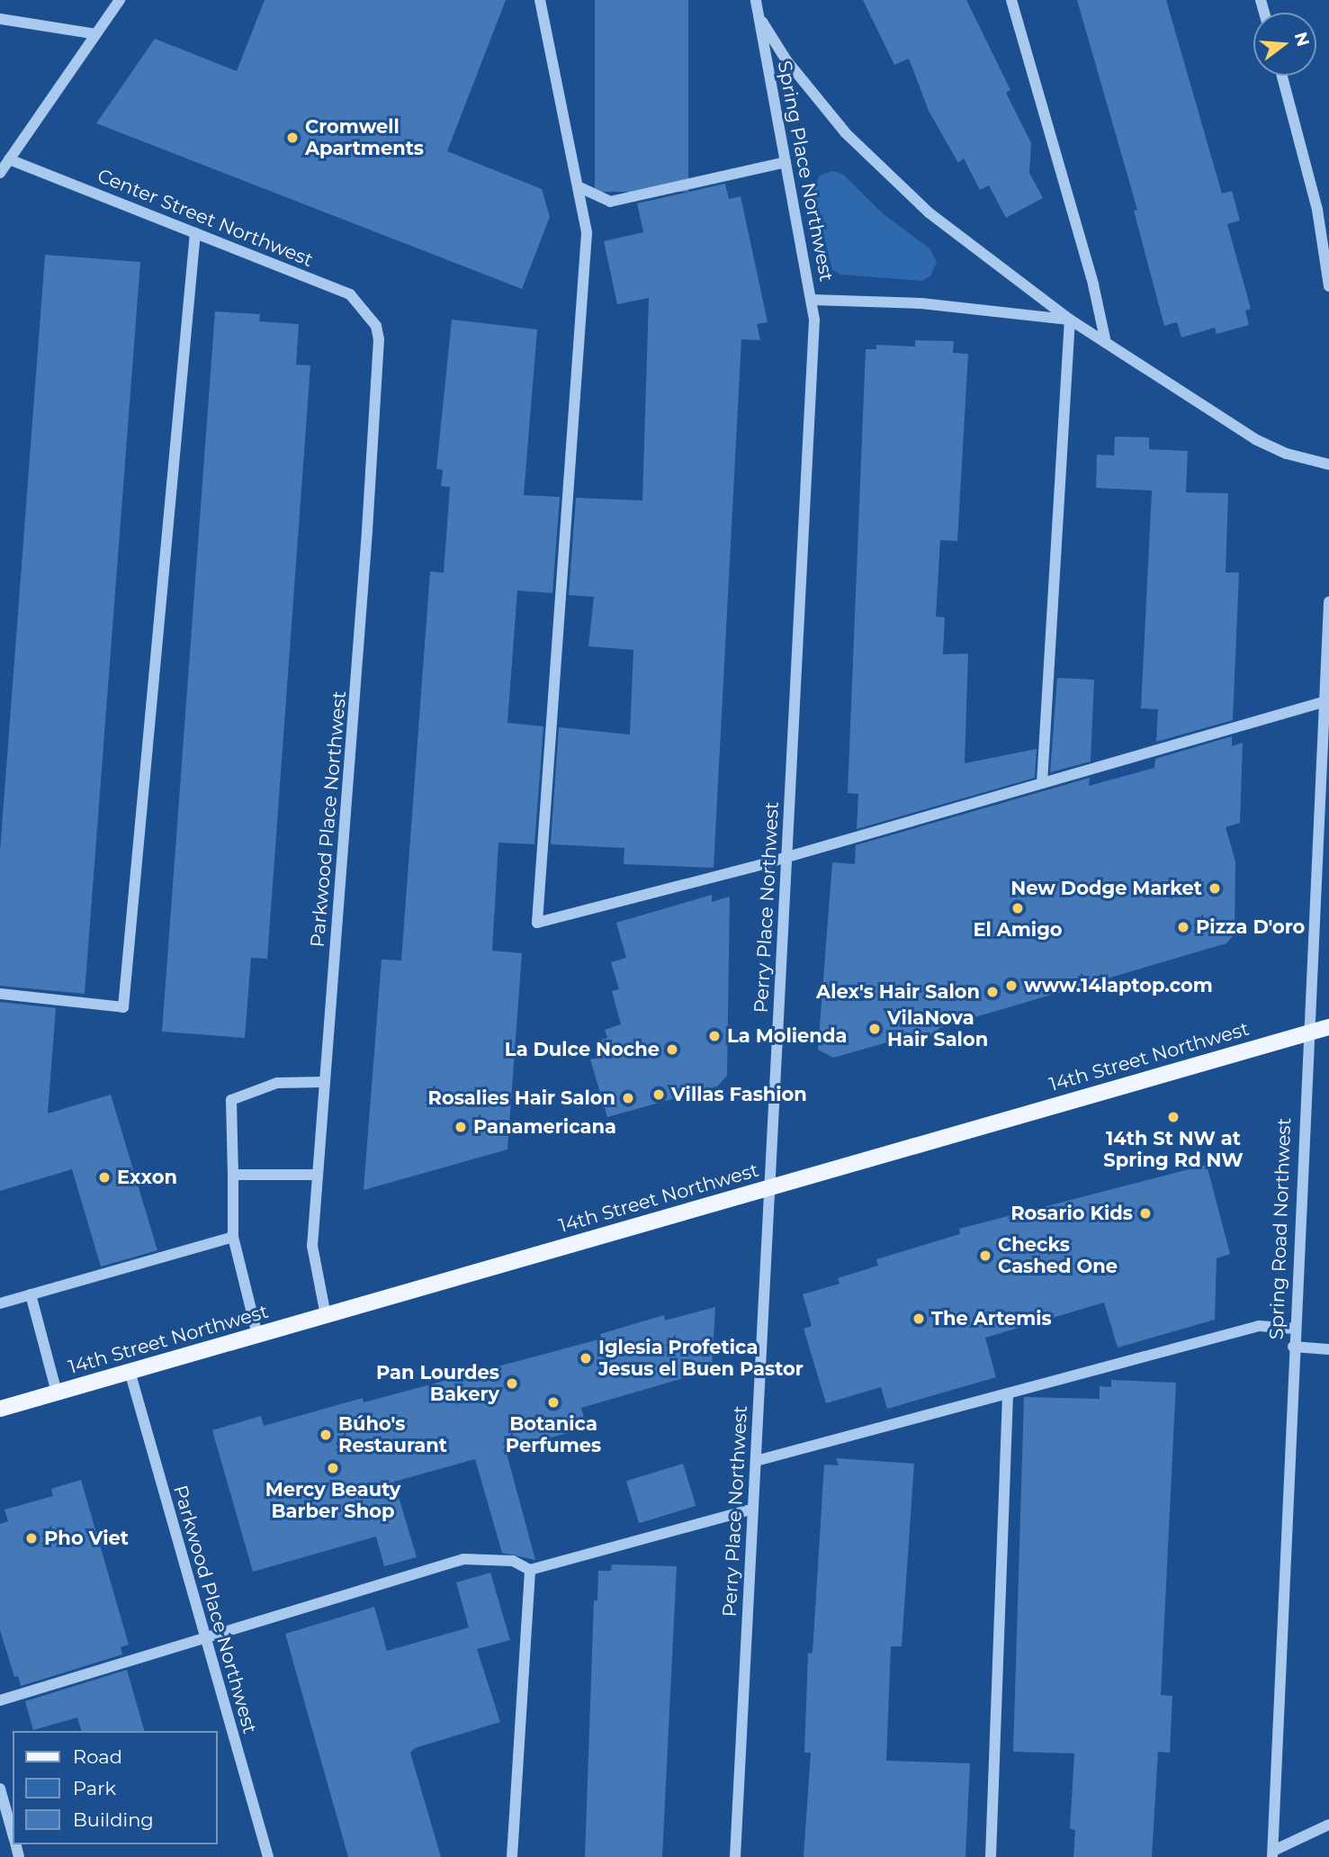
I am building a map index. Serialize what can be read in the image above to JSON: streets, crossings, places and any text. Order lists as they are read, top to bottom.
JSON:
{
  "streets": {
    "main road": ["14th Street Northwest"],
    "street": [
      "Spring Place Northwest",
      "Center Street Northwest",
      "Parkwood Place Northwest",
      "Perry Place Northwest",
      "Spring Road Northwest"
    ]
  },
  "crossings": [
    ["Spring Place Northwest", "Perry Place Northwest"],
    ["Center Street Northwest", "Parkwood Place Northwest"],
    ["Parkwood Place Northwest", "14th Street Northwest"],
    ["Perry Place Northwest", "14th Street Northwest"],
    ["14th Street Northwest", "Spring Road Northwest"]
  ],
  "places": [
    "Cromwell Apartments",
    "New Dodge Market",
    "El Amigo",
    "Pizza D'oro",
    "www.14laptop.com",
    "Alex's Hair Salon",
    "VilaNova Hair Salon",
    "La Molienda",
    "La Dulce Noche",
    "Villas Fashion",
    "Rosalies Hair Salon",
    "14th St NW at Spring Rd NW",
    "Panamericana",
    "Exxon",
    "Rosario Kids",
    "Checks Cashed One",
    "The Artemis",
    "Iglesia Profetica Jesus el Buen Pastor",
    "Pan Lourdes Bakery",
    "Botanica Perfumes",
    "Búho's Restaurant",
    "Mercy Beauty Barber Shop",
    "Pho Viet"
  ],
  "legend": ["Road", "Park", "Building"],
  "north": "right"
}
